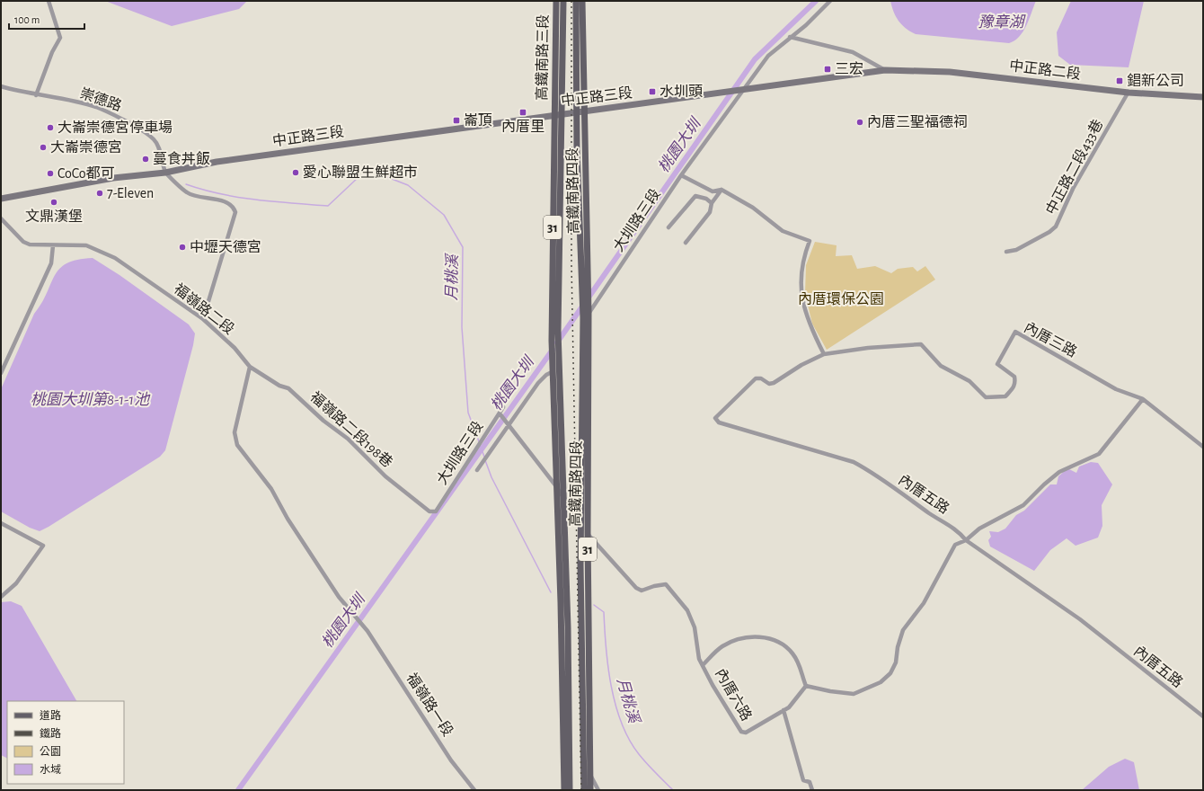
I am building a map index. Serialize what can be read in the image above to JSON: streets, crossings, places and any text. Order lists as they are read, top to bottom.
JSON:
{
  "streets": {
    "main road": [
      "高鐵南路三段",
      "中正路二段",
      "中正路三段",
      "高鐵南路四段",
      "31"
    ],
    "street": [
      "崇德路",
      "中正路二段433巷",
      "大圳路三段",
      "福嶺路二段",
      "內厝三路",
      "福嶺路二段198巷",
      "內厝五路",
      "內厝六路",
      "福嶺路一段"
    ]
  },
  "crossings": [
    ["高鐵南路三段", "中正路三段"],
    ["高鐵南路三段", "高鐵南路四段"],
    ["中正路二段", "中正路三段"],
    ["中正路二段", "中正路二段433巷"],
    ["中正路三段", "崇德路"],
    ["中正路三段", "高鐵南路四段"],
    ["中正路三段", "大圳路三段"],
    ["中正路三段", "31"],
    ["高鐵南路四段", "大圳路三段"],
    ["高鐵南路四段", "31"],
    ["高鐵南路四段", "內厝六路"],
    ["大圳路三段", "福嶺路二段198巷"],
    ["福嶺路二段", "福嶺路二段198巷"],
    ["福嶺路二段", "福嶺路一段"],
    ["內厝三路", "內厝五路"],
    ["福嶺路二段198巷", "福嶺路一段"]
  ],
  "water": [
    "豫章湖",
    "桃園大圳",
    "月桃溪",
    "桃園大圳第8-1-1池"
  ],
  "parks": ["內厝環保公園"],
  "places": {
    "transit": [
      "三宏",
      "錩新公司",
      "水圳頭",
      "內厝里",
      "崙頂"
    ],
    "other": [
      "內厝三聖福德祠",
      "大崙崇德宮停車場",
      "大崙崇德宮",
      "蔓食丼飯",
      "愛心聯盟生鮮超市",
      "CoCo都可",
      "7-Eleven",
      "文鼎漢堡",
      "中壢天德宮"
    ]
  },
  "legend": [
    "道路",
    "鐵路",
    "公園",
    "水域"
  ],
  "scale_bar": "100 m"
}
